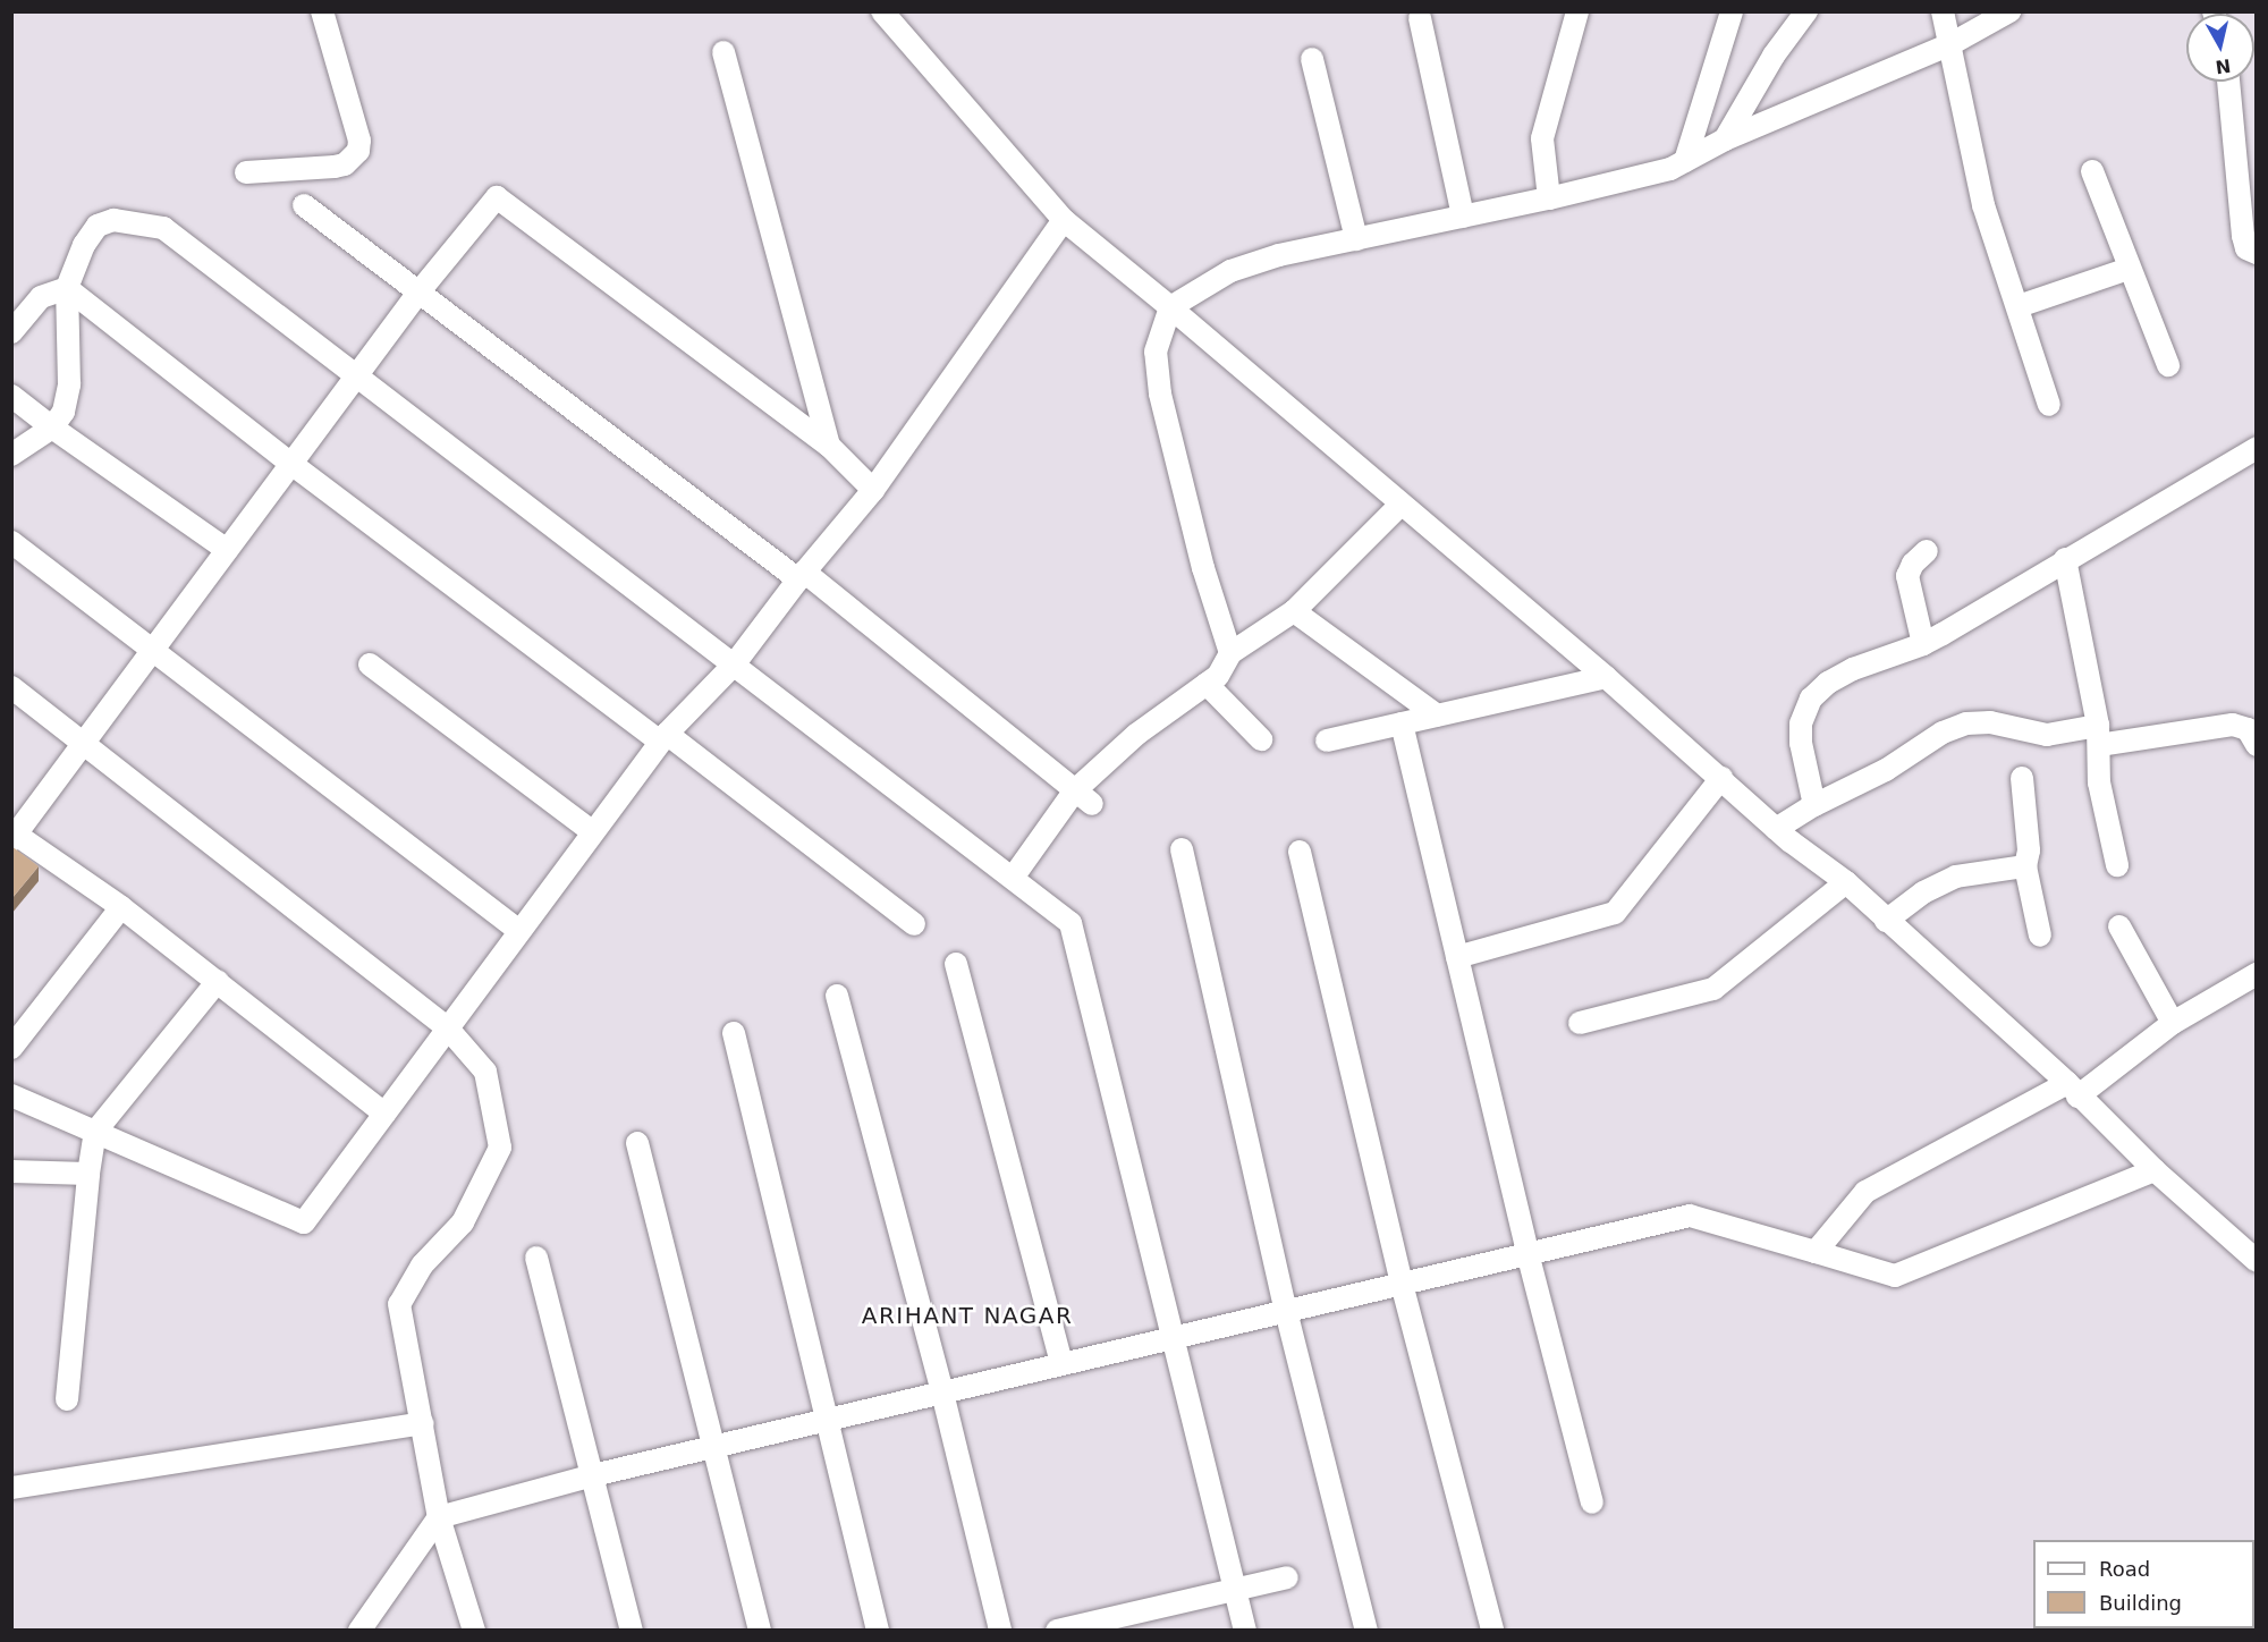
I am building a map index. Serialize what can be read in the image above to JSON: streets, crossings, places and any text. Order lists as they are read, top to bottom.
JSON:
{
  "districts": ["ARIHANT NAGAR"],
  "legend": ["Road", "Building"],
  "north": "bottom"
}
